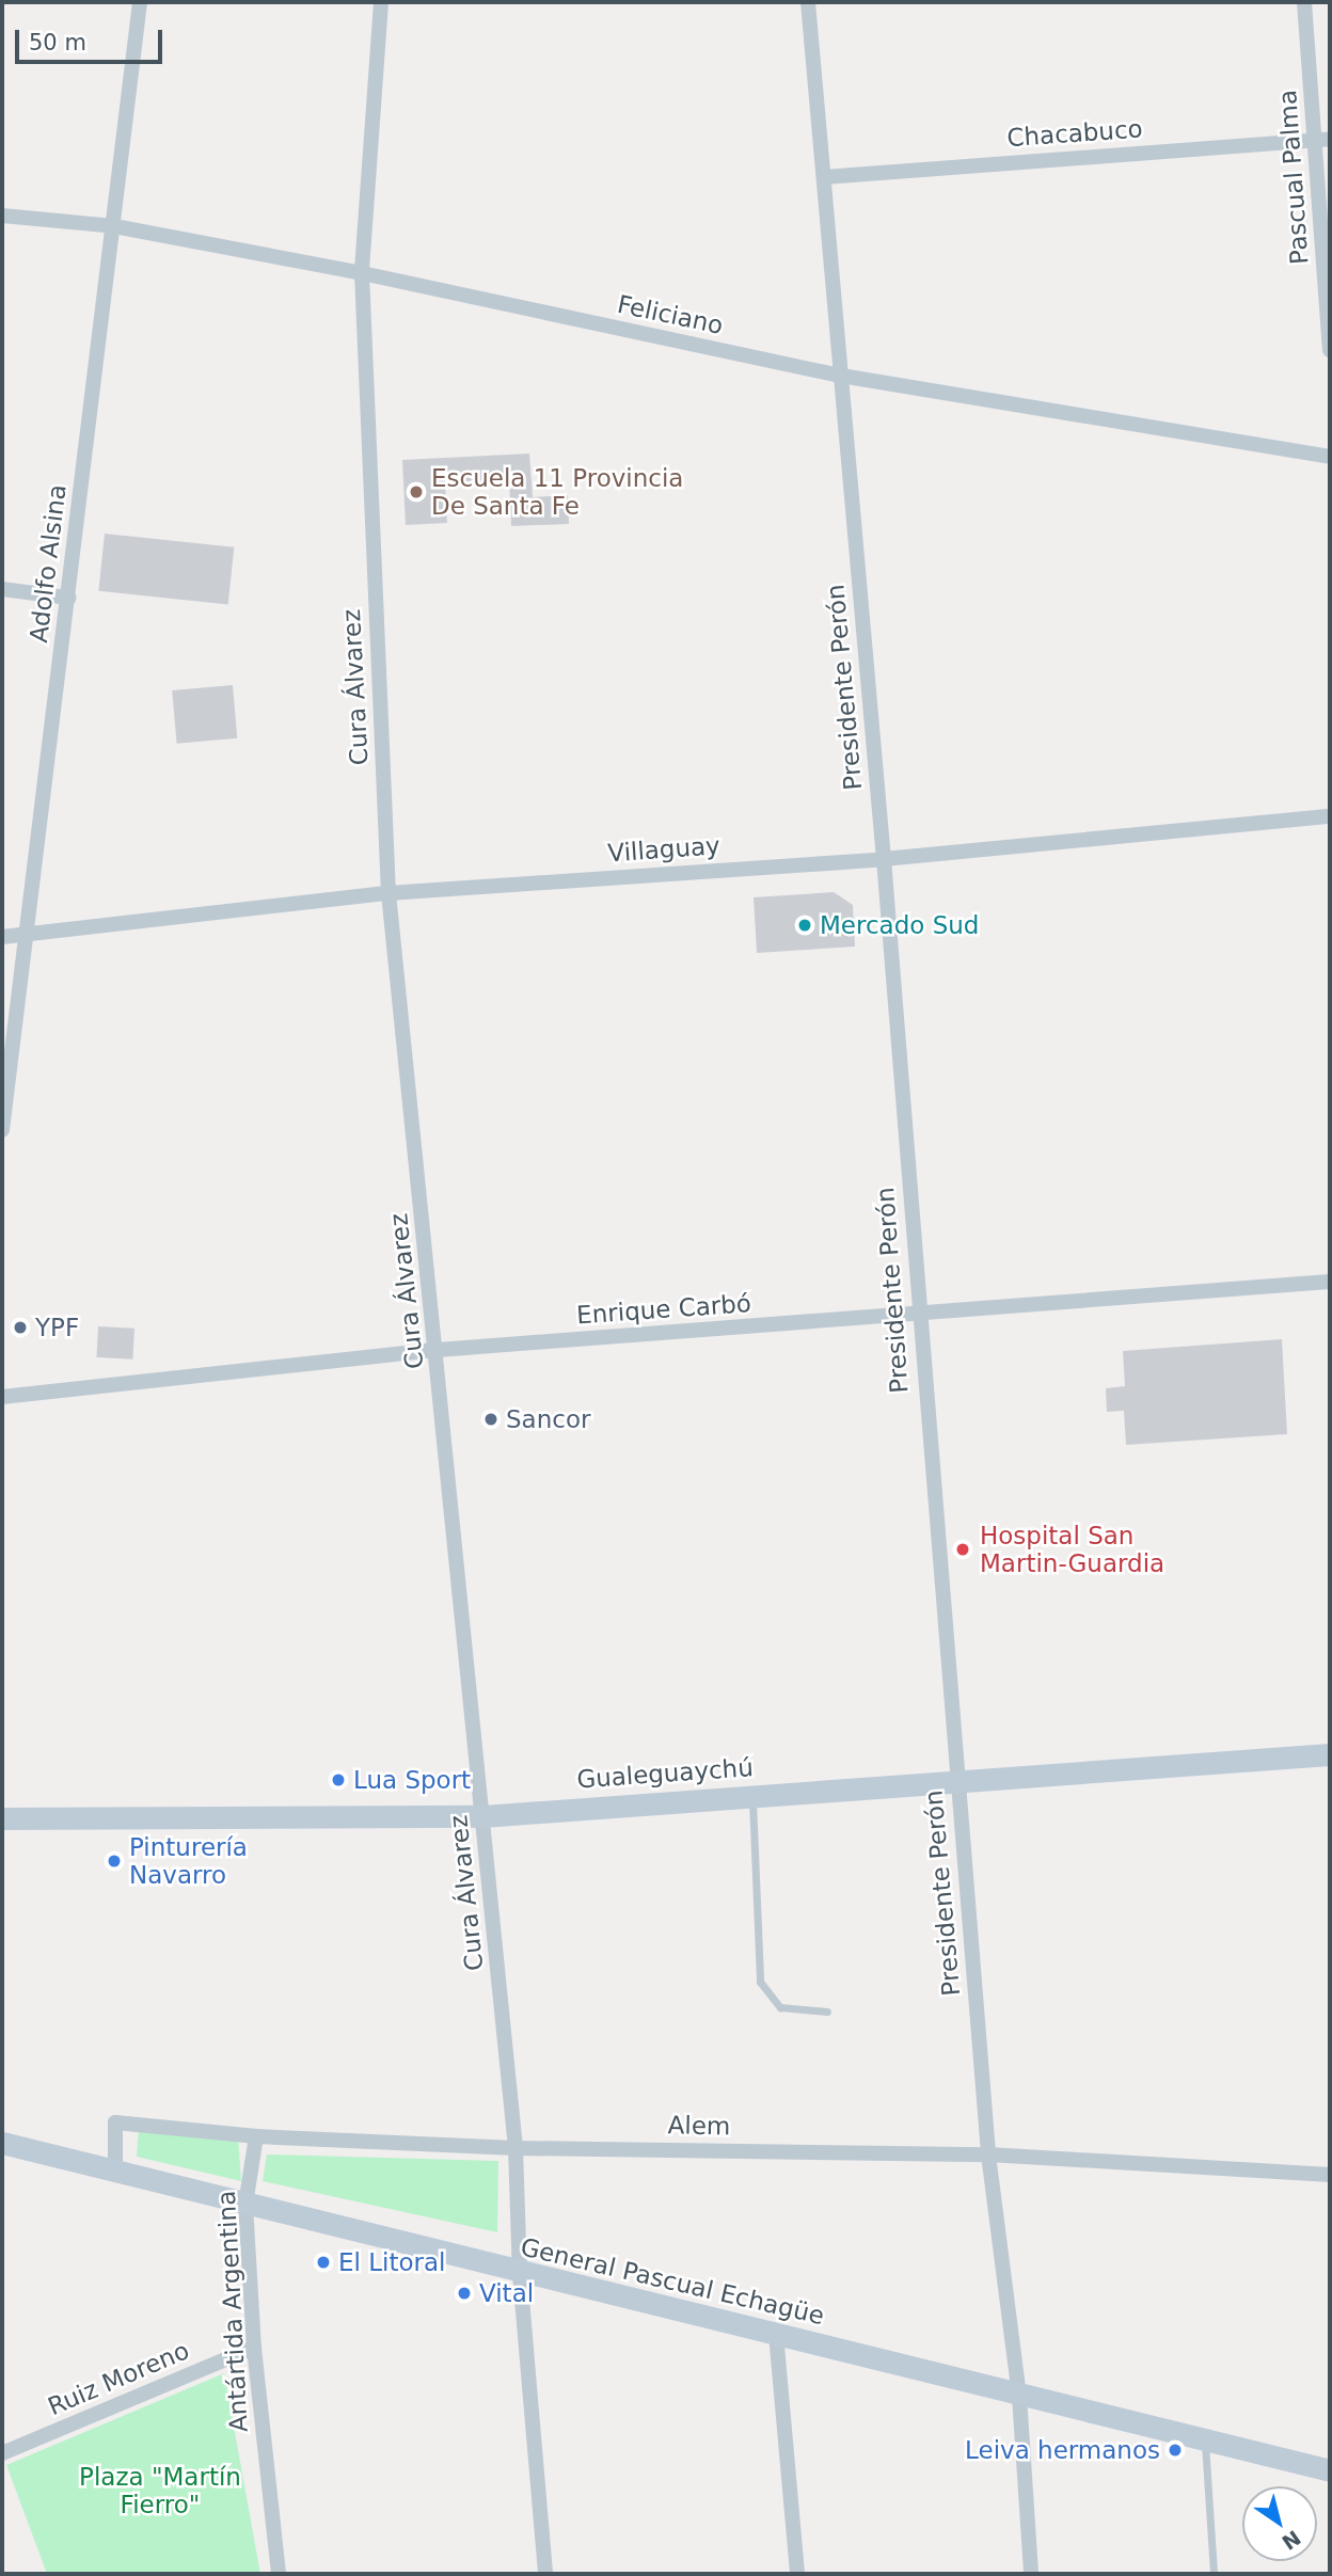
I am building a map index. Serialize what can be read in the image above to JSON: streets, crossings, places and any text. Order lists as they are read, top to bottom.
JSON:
{
  "streets": {
    "street": [
      "Chacabuco",
      "Pascual Palma",
      "Feliciano",
      "Adolfo Alsina",
      "Cura Álvarez",
      "Presidente Perón",
      "Villaguay",
      "Enrique Carbó",
      "Gualeguaychú",
      "Alem",
      "General Pascual Echagüe",
      "Antártida Argentina",
      "Ruiz Moreno"
    ]
  },
  "crossings": [
    ["Chacabuco", "Pascual Palma"],
    ["Chacabuco", "Presidente Perón"],
    ["Feliciano", "Adolfo Alsina"],
    ["Feliciano", "Cura Álvarez"],
    ["Feliciano", "Presidente Perón"],
    ["Adolfo Alsina", "Villaguay"],
    ["Cura Álvarez", "Villaguay"],
    ["Cura Álvarez", "Enrique Carbó"],
    ["Cura Álvarez", "Gualeguaychú"],
    ["Cura Álvarez", "Alem"],
    ["Cura Álvarez", "General Pascual Echagüe"],
    ["Presidente Perón", "Villaguay"],
    ["Presidente Perón", "Enrique Carbó"],
    ["Presidente Perón", "Gualeguaychú"],
    ["Presidente Perón", "Alem"],
    ["Presidente Perón", "General Pascual Echagüe"],
    ["Alem", "General Pascual Echagüe"],
    ["Alem", "Antártida Argentina"],
    ["General Pascual Echagüe", "Antártida Argentina"],
    ["Antártida Argentina", "Ruiz Moreno"]
  ],
  "parks": ["Plaza \"Martín Fierro\""],
  "places": [
    "Escuela 11 Provincia De Santa Fe",
    "Mercado Sud",
    "YPF",
    "Sancor",
    "Hospital San Martin-Guardia",
    "Lua Sport",
    "Pinturería Navarro",
    "El Litoral",
    "Vital",
    "Leiva hermanos"
  ],
  "scale_bar": "50 m",
  "north": "bottom right"
}
